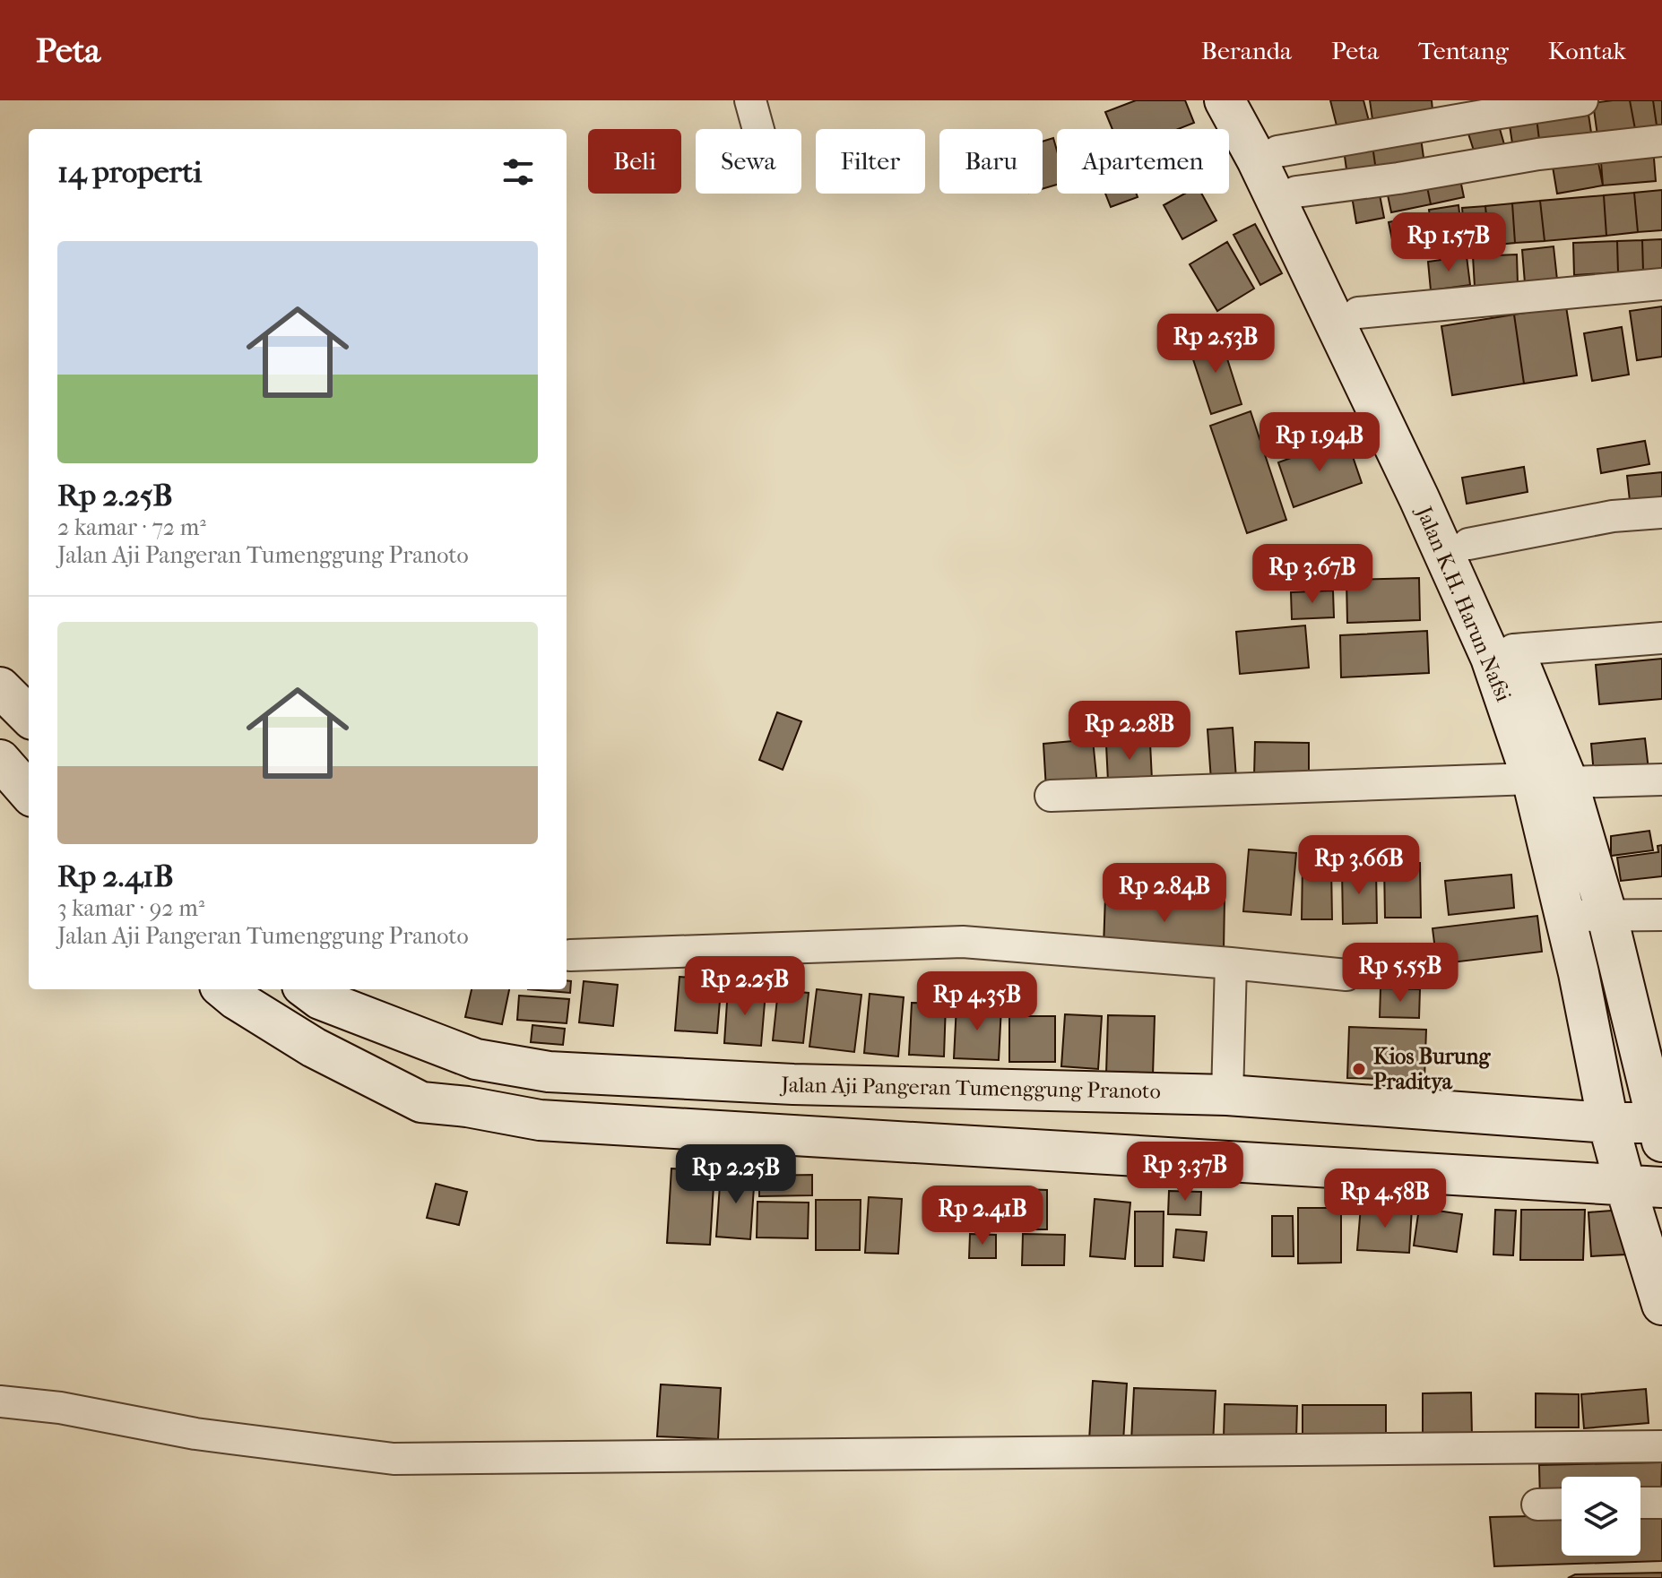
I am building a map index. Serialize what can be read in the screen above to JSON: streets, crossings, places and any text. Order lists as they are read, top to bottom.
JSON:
{
  "streets": {
    "main road": ["Jalan K.H. Harun Nafsi", "Jalan Aji Pangeran Tumenggung Pranoto"]
  },
  "crossings": [
    ["Jalan K.H. Harun Nafsi", "Jalan Aji Pangeran Tumenggung Pranoto"]
  ],
  "places": ["Kios Burung Praditya"],
  "page": {
    "header": "Peta",
    "nav": [
      "Beranda",
      "Peta",
      "Tentang",
      "Kontak"
    ],
    "chip": [
      "Beli",
      "Sewa",
      "Filter",
      "Baru",
      "Apartemen"
    ],
    "heading": "14 properti",
    "price": [
      "Rp 1.57B",
      "Rp 2.53B",
      "Rp 1.94B",
      "Rp 3.67B",
      "Rp 2.28B",
      "Rp 3.66B",
      "Rp 2.84B",
      "Rp 5.55B",
      "Rp 2.25B",
      "Rp 4.35B",
      "Rp 3.37B",
      "Rp 2.25B",
      "Rp 4.58B",
      "Rp 2.41B"
    ],
    "list": [
      {
        "name": "Rp 2.25B",
        "note": "2 kamar · 72 m² · Jalan Aji Pangeran Tumenggung Pranoto"
      },
      {
        "name": "Rp 2.41B",
        "note": "3 kamar · 92 m² · Jalan Aji Pangeran Tumenggung Pranoto"
      }
    ]
  }
}
